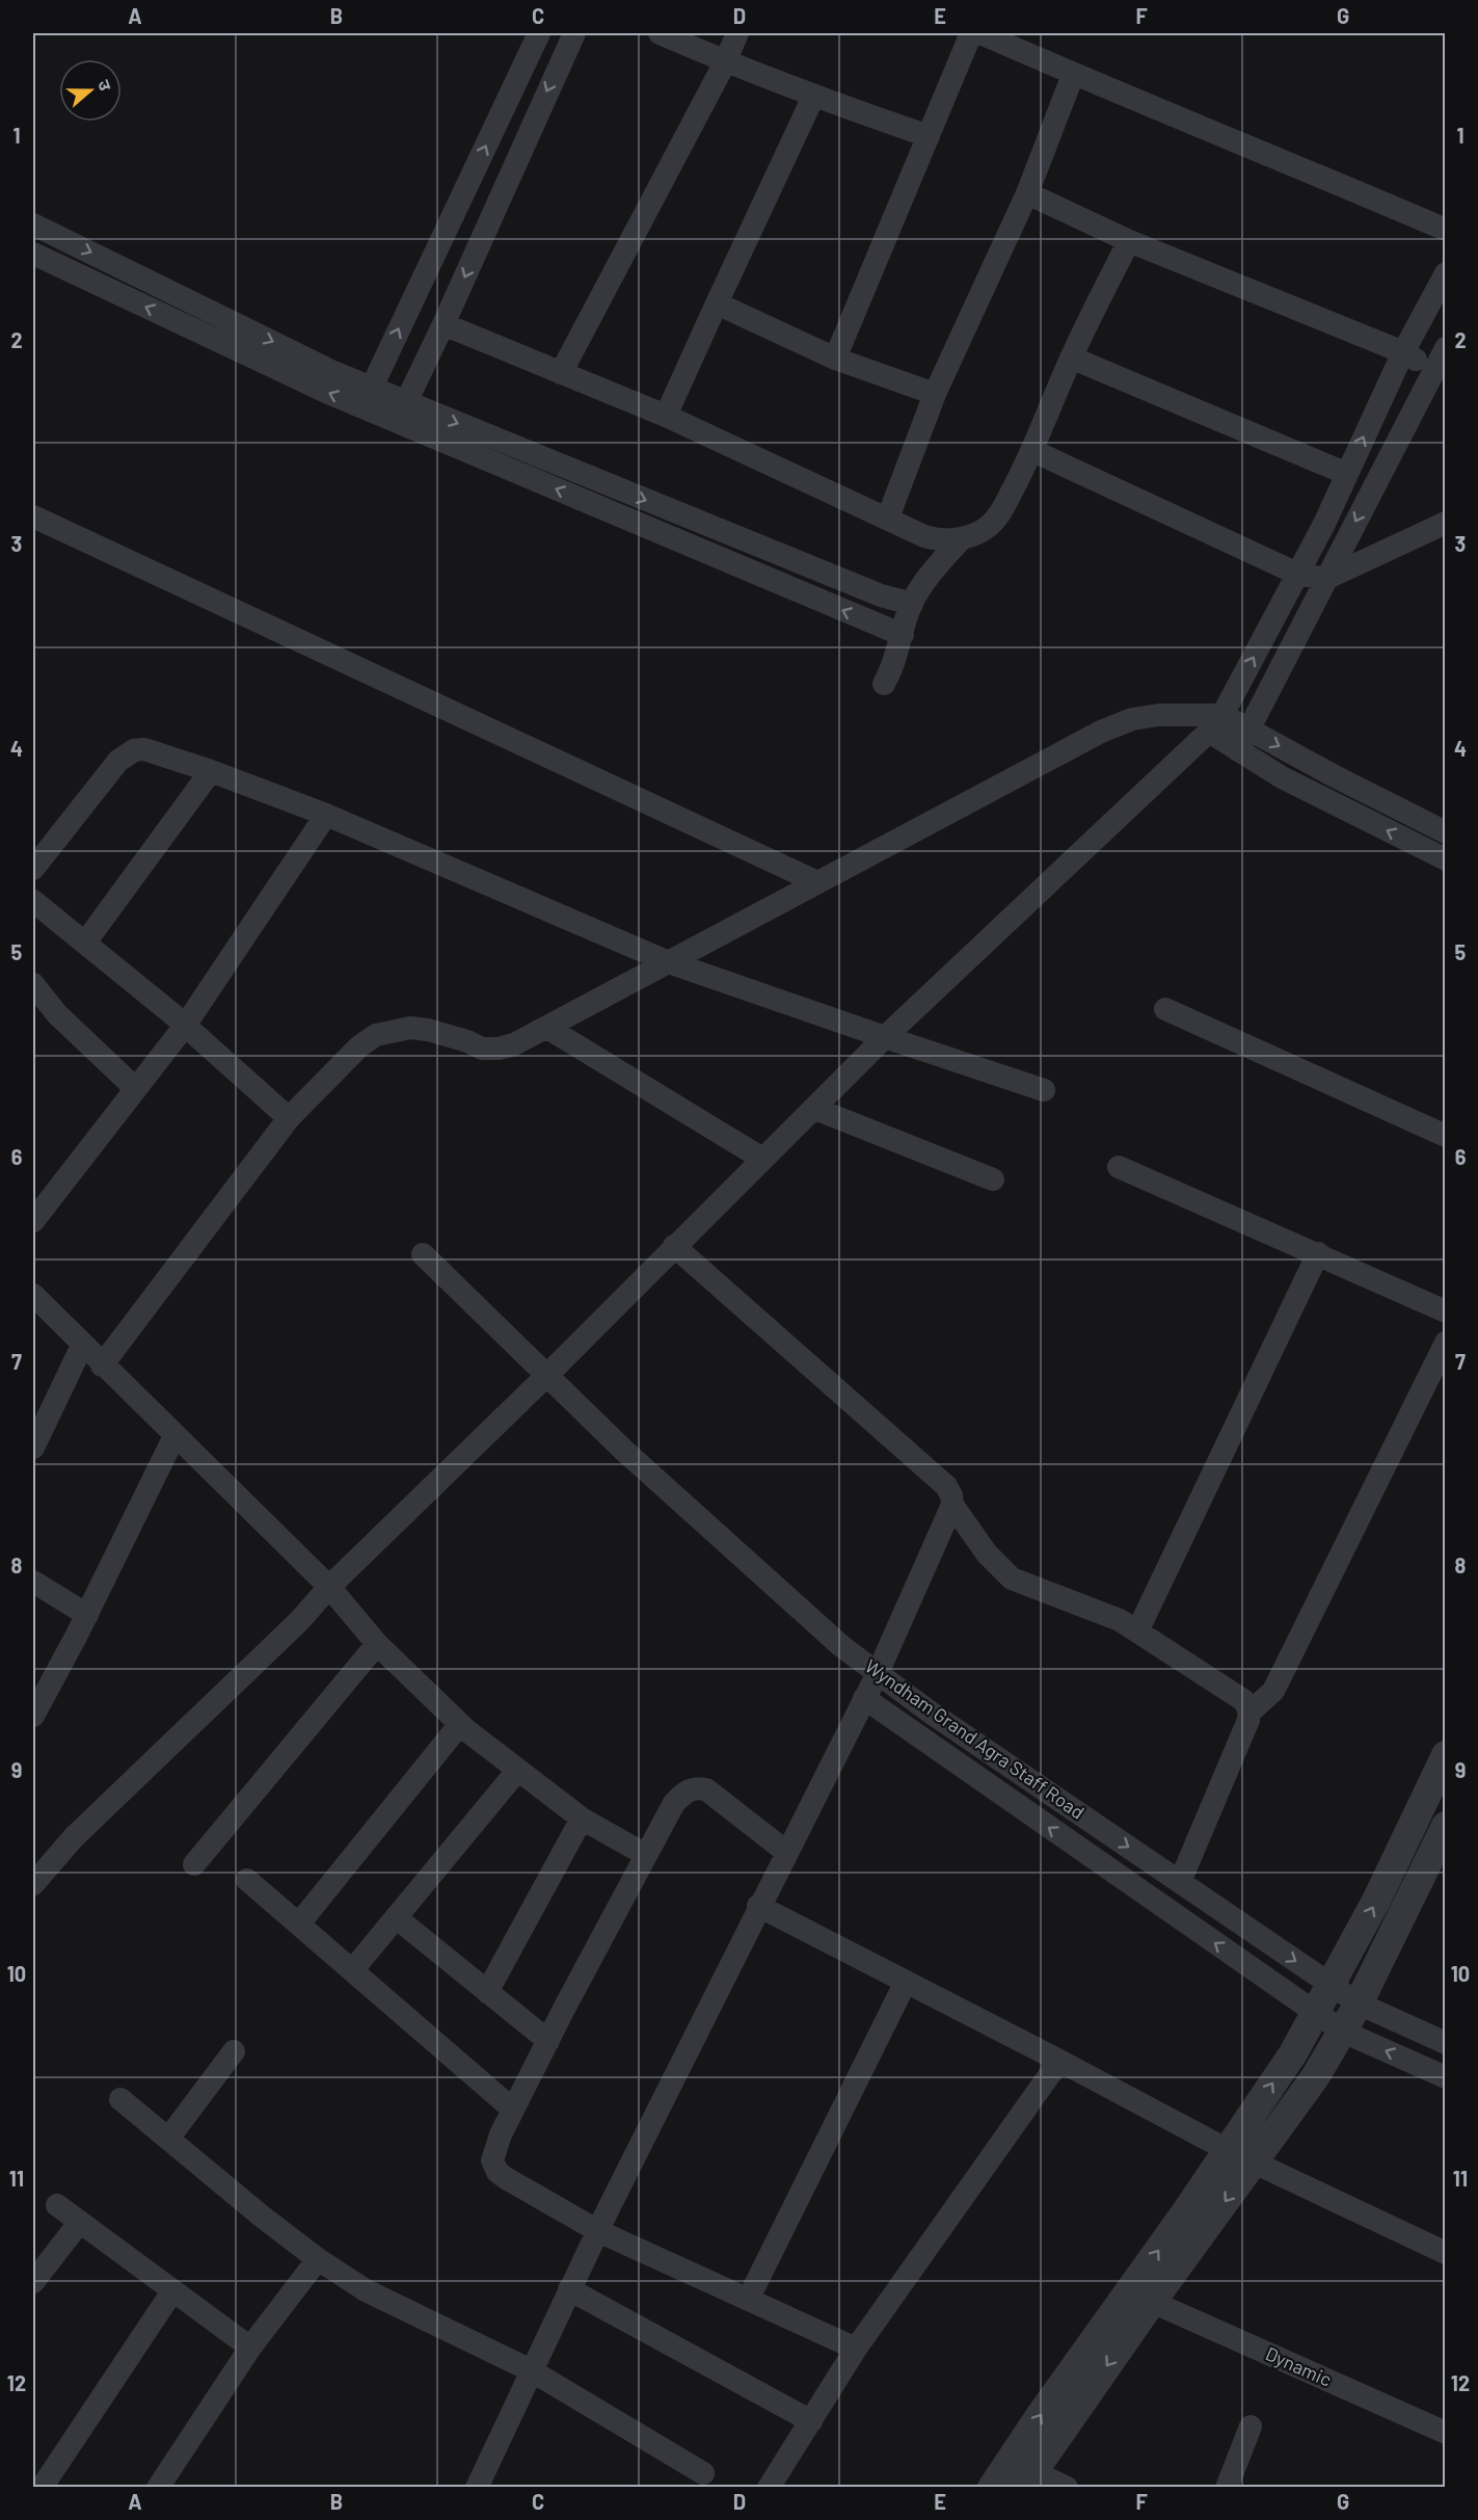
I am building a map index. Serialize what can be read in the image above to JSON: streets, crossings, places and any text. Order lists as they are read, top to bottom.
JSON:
{
  "streets": {
    "street": ["Wyndham Grand Agra Staff Road", "Dynamic"]
  },
  "north": "right",
  "grid": {
    "columns": [
      "A",
      "B",
      "C",
      "D",
      "E",
      "F",
      "G"
    ],
    "rows": [
      "1",
      "2",
      "3",
      "4",
      "5",
      "6",
      "7",
      "8",
      "9",
      "10",
      "11",
      "12"
    ]
  }
}
